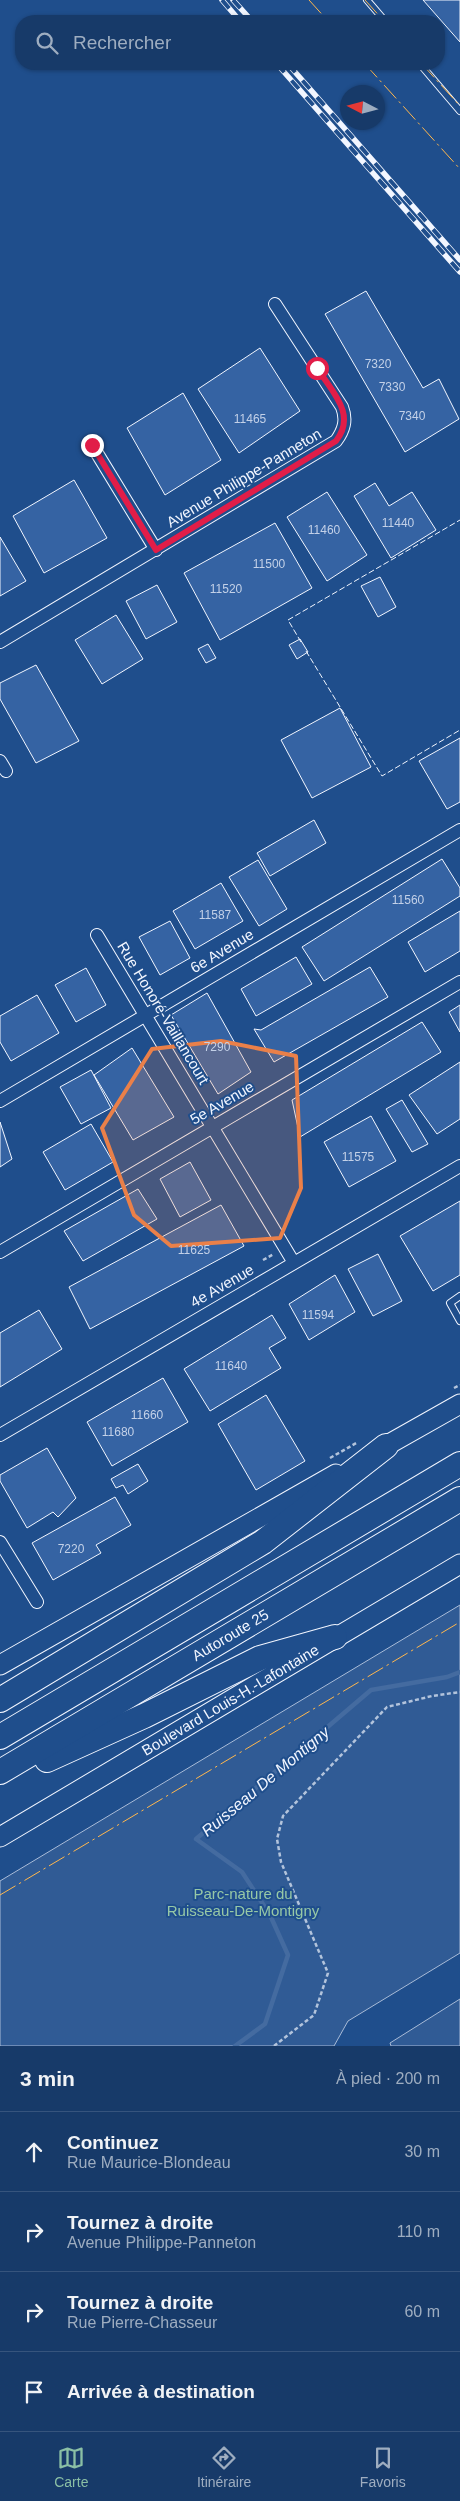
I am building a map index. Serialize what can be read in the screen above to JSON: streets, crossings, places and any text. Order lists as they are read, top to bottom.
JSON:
{
  "streets": {
    "highway": ["Autoroute 25"],
    "main road": ["Boulevard Louis-H.-Lafontaine"],
    "street": [
      "Avenue Philippe-Panneton",
      "6e Avenue",
      "Rue Honoré-Vaillancourt",
      "5e Avenue",
      "4e Avenue"
    ]
  },
  "crossings": [
    ["6e Avenue", "Rue Honoré-Vaillancourt"],
    ["Rue Honoré-Vaillancourt", "5e Avenue"],
    ["Rue Honoré-Vaillancourt", "4e Avenue"]
  ],
  "water": ["Ruisseau De Montigny"],
  "parks": ["Parc-nature du Ruisseau-De-Montigny"],
  "house_numbers": [
    "7320",
    "7330",
    "7340",
    "11465",
    "11440",
    "11460",
    "11500",
    "11520",
    "11560",
    "11587",
    "7290",
    "11575",
    "11625",
    "11594",
    "11640",
    "11660",
    "11680",
    "7220"
  ],
  "north": "left",
  "page": {
    "search": "Rechercher",
    "heading": ["3 min", "À pied · 200 m"],
    "list": [
      ["Continuez", "Rue Maurice-Blondeau", "30 m"],
      ["Tournez à droite", "Avenue Philippe-Panneton", "110 m"],
      ["Tournez à droite", "Rue Pierre-Chasseur", "60 m"],
      "Arrivée à destination"
    ],
    "nav": ["Carte", "Itinéraire", "Favoris"]
  }
}
